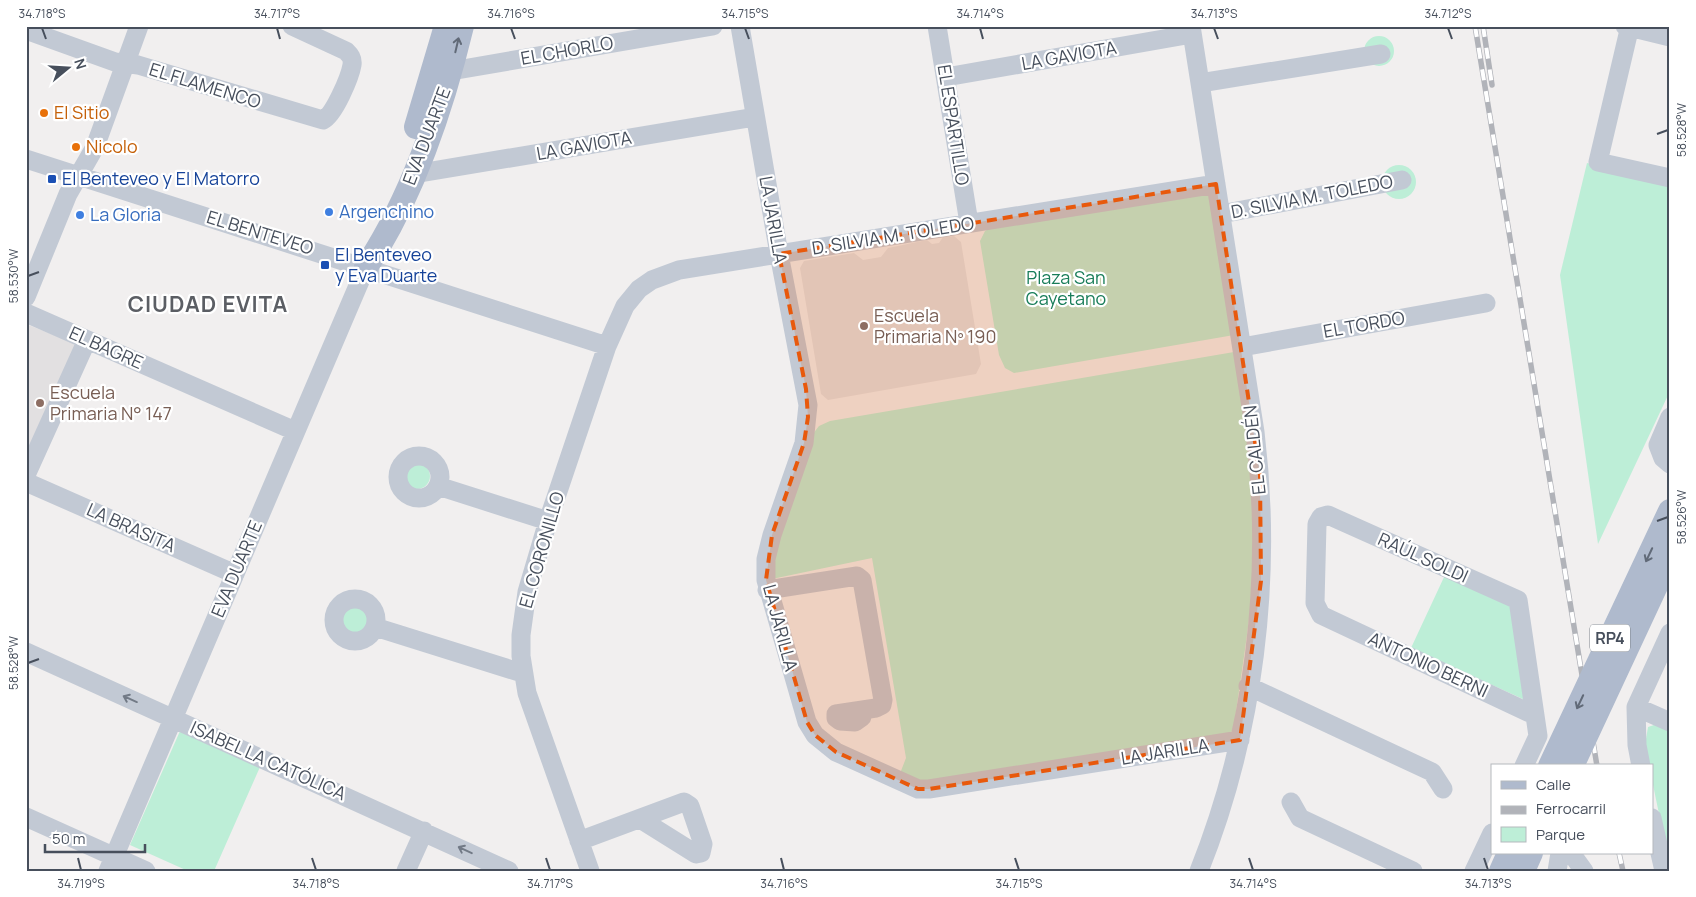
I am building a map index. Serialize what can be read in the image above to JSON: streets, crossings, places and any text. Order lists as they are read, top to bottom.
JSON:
{
  "streets": {
    "main road": ["EVA DUARTE", "RP4"],
    "street": [
      "EL CHORLO",
      "LA GAVIOTA",
      "EL FLAMENCO",
      "EL ESPARTILLO",
      "D. SILVIA M. TOLEDO",
      "LA JARILLA",
      "EL BENTEVEO",
      "EL TORDO",
      "EL BAGRE",
      "EL CALDÉN",
      "LA BRASITA",
      "EL CORONILLO",
      "RAÚL SOLDI",
      "ANTONIO BERNI",
      "ISABEL LA CATÓLICA"
    ]
  },
  "crossings": [
    ["EL CHORLO", "EVA DUARTE"],
    ["LA GAVIOTA", "EL ESPARTILLO"],
    ["LA GAVIOTA", "EVA DUARTE"],
    ["LA GAVIOTA", "LA JARILLA"],
    ["LA GAVIOTA", "EL CALDÉN"],
    ["EL ESPARTILLO", "D. SILVIA M. TOLEDO"],
    ["EVA DUARTE", "EL BENTEVEO"],
    ["EVA DUARTE", "EL BAGRE"],
    ["EVA DUARTE", "LA BRASITA"],
    ["EVA DUARTE", "ISABEL LA CATÓLICA"],
    ["D. SILVIA M. TOLEDO", "LA JARILLA"],
    ["D. SILVIA M. TOLEDO", "EL BENTEVEO"],
    ["D. SILVIA M. TOLEDO", "EL CALDÉN"],
    ["D. SILVIA M. TOLEDO", "EL CORONILLO"],
    ["LA JARILLA", "EL CALDÉN"],
    ["EL BENTEVEO", "EL CORONILLO"],
    ["EL TORDO", "EL CALDÉN"],
    ["RAÚL SOLDI", "ANTONIO BERNI"]
  ],
  "districts": ["CIUDAD EVITA"],
  "parks": ["Plaza San Cayetano"],
  "places": {
    "other": [
      "El Sitio",
      "Nicolo",
      "Argenchino",
      "La Gloria",
      "Escuela Primaria Nº 190",
      "Escuela Primaria N° 147"
    ],
    "transit": ["El Benteveo y El Matorro", "El Benteveo y Eva Duarte"]
  },
  "legend": ["Calle", "Ferrocarril", "Parque"],
  "scale_bar": "50 m",
  "north": "right",
  "coordinates": [
    "34.718°S",
    "34.717°S",
    "34.716°S",
    "34.715°S",
    "34.714°S",
    "34.713°S",
    "34.712°S",
    "58.528°W",
    "58.530°W",
    "58.526°W",
    "34.719°S"
  ]
}
